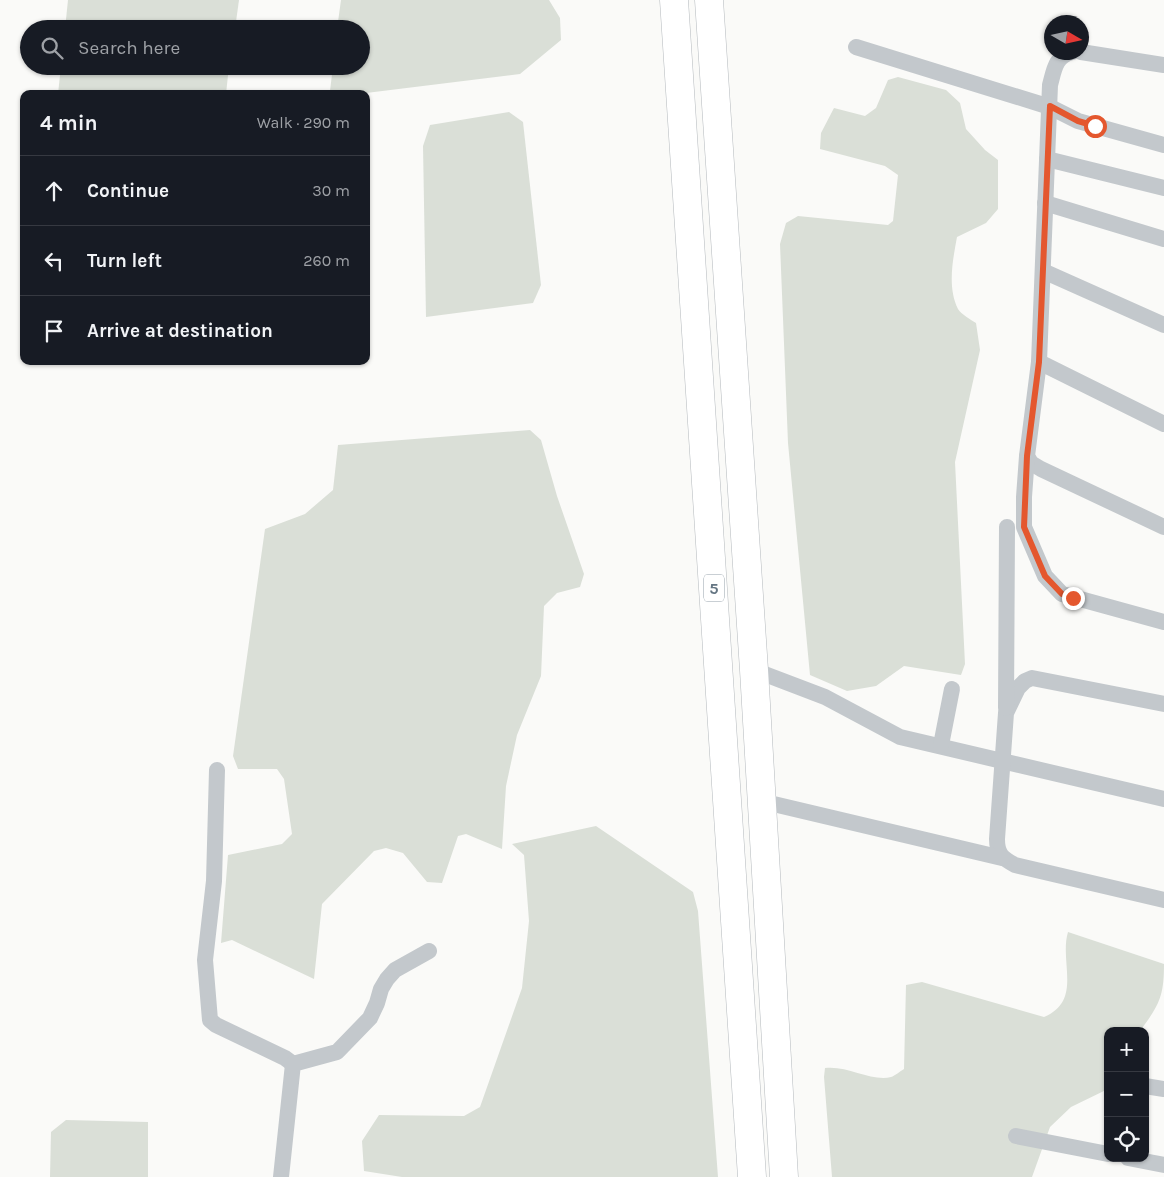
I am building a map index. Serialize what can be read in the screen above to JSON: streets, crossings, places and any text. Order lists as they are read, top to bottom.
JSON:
{
  "streets": {
    "highway": ["5"]
  },
  "north": "right",
  "page": {
    "search": "Search here",
    "heading": ["4 min", "Walk · 290 m"],
    "list": [
      ["Continue", "30 m"],
      ["Turn left", "260 m"],
      "Arrive at destination"
    ],
    "map_buttons": ["+", "−"]
  }
}
